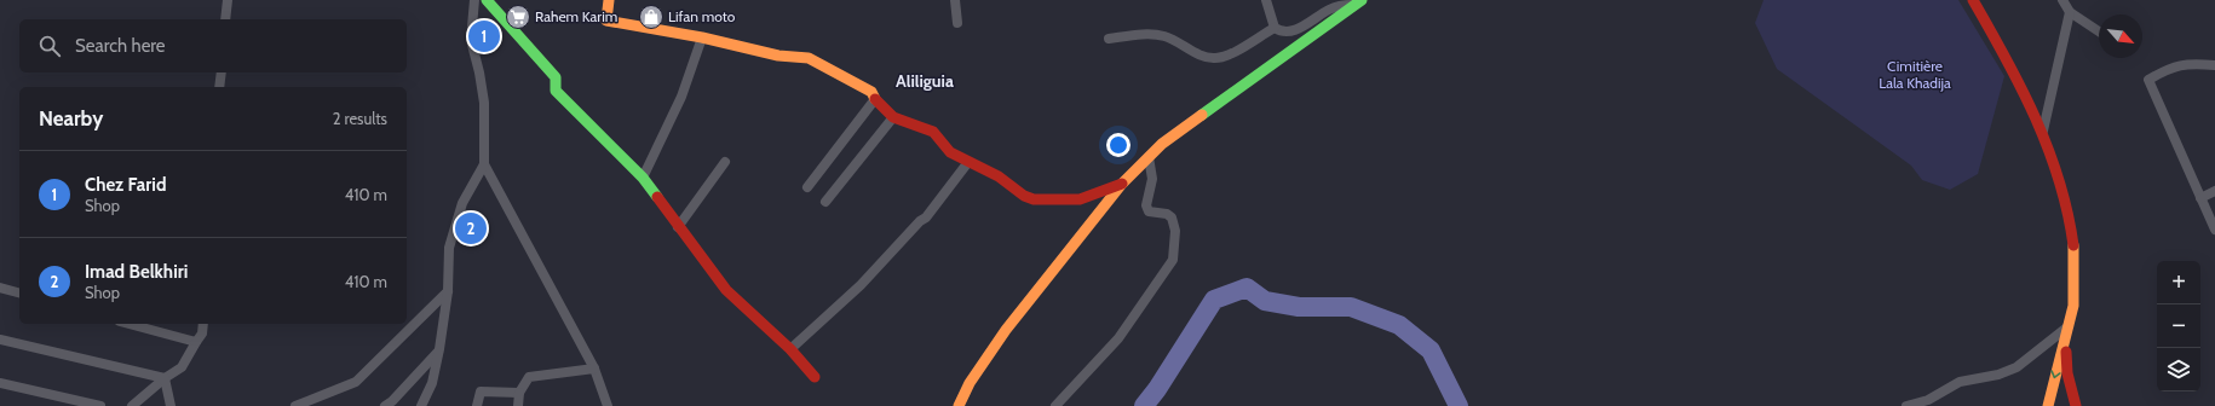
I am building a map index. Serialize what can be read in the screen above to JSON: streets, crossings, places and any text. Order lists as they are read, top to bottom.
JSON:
{
  "districts": ["Aliliguia"],
  "parks": ["Cimitière Lala Khadija"],
  "places": {
    "supermarket": ["Rahem Karim"],
    "shop": ["Lifan moto"]
  },
  "north": "bottom right",
  "page": {
    "pins": ["1", "2"],
    "search": "Search here",
    "heading": ["Nearby", "2 results"],
    "list": [
      {
        "mark": "1",
        "name": "Chez Farid",
        "note": "Shop",
        "value": "410 m"
      },
      {
        "mark": "2",
        "name": "Imad Belkhiri",
        "note": "Shop",
        "value": "410 m"
      }
    ],
    "map_buttons": ["+", "−"]
  }
}
